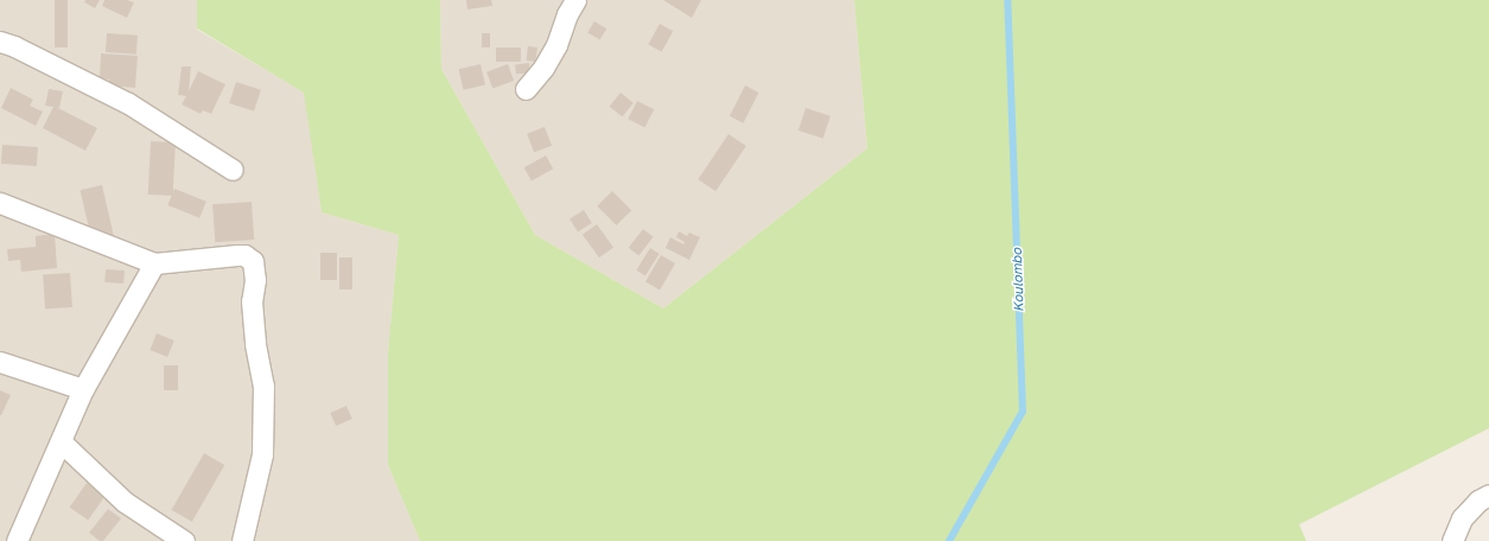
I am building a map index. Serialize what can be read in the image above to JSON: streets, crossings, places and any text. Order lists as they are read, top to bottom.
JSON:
{
  "water": ["Koulombo"]
}
